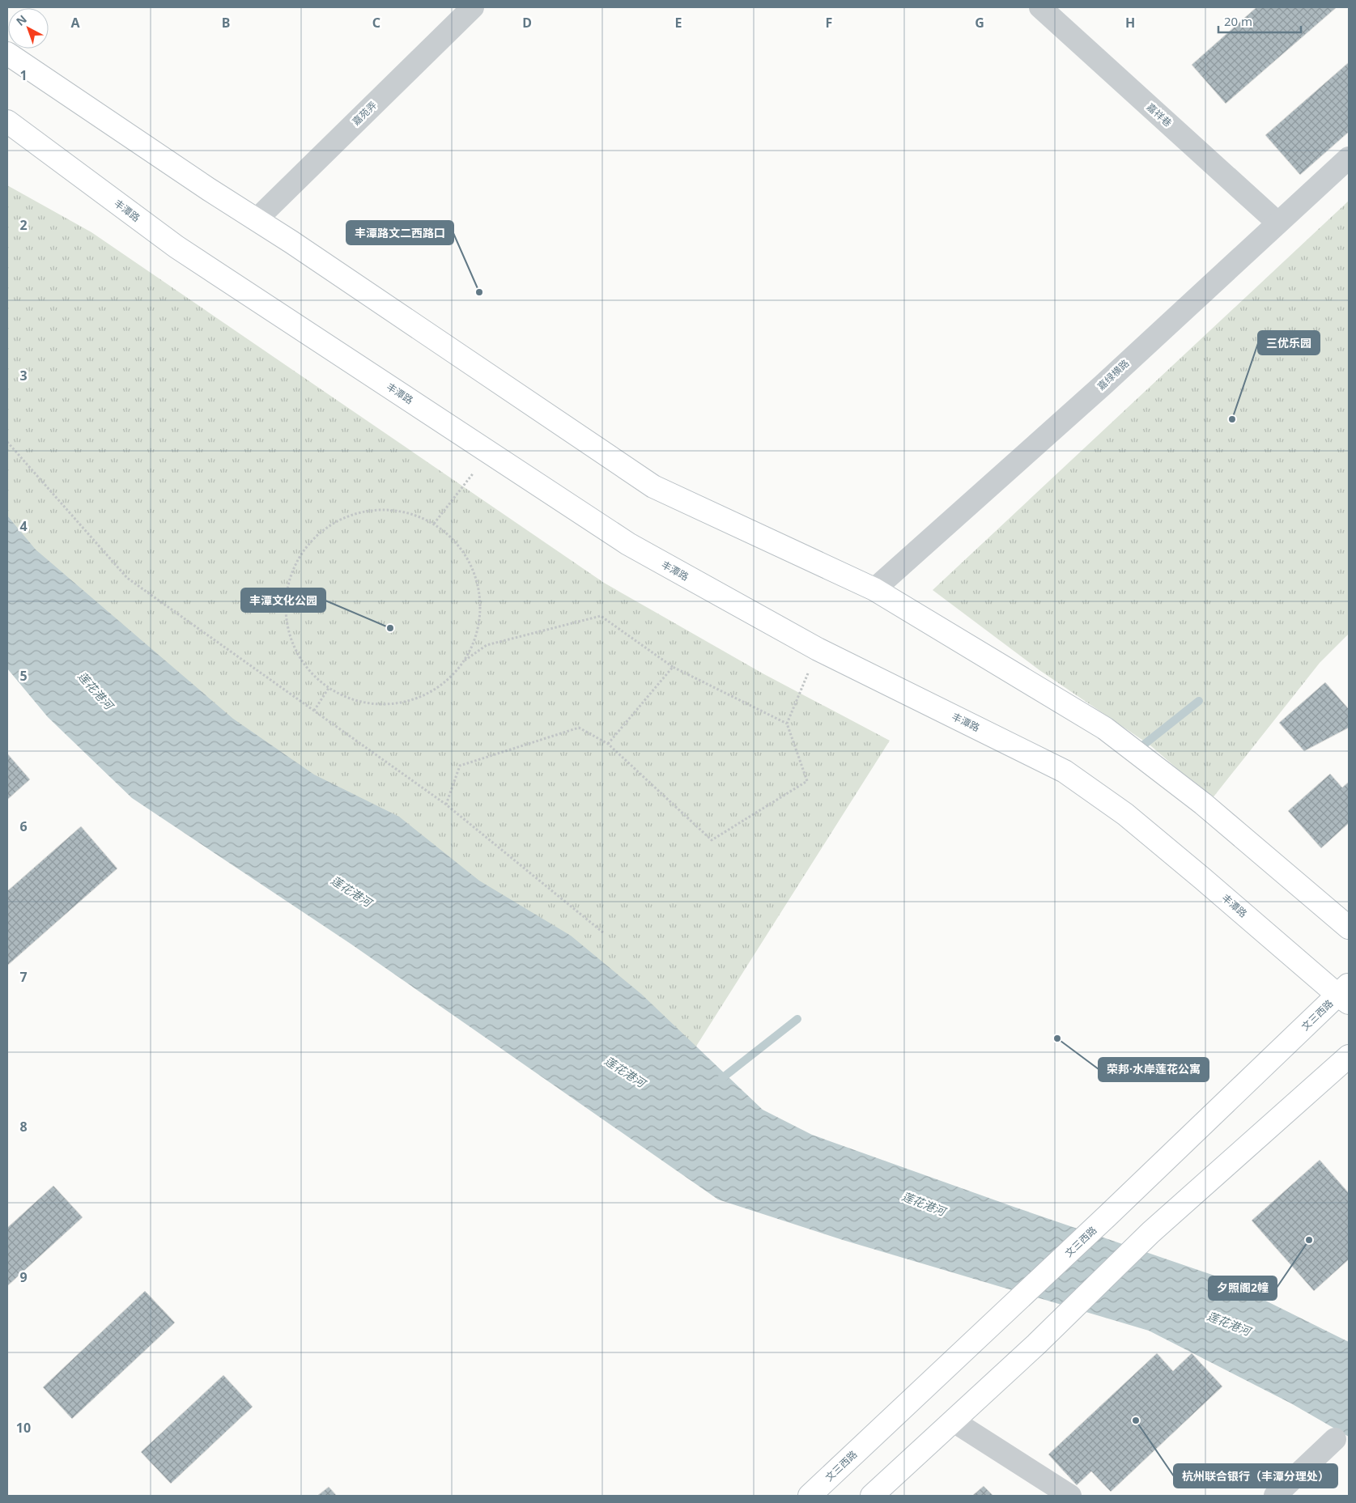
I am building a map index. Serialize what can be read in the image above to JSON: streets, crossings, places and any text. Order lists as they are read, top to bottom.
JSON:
{
  "streets": {
    "main road": ["丰潭路", "文三西路"],
    "street": ["嘉苑弄", "嘉祥巷", "嘉绿横路"]
  },
  "crossings": [
    ["嘉祥巷", "嘉绿横路"],
    ["丰潭路", "文三西路"]
  ],
  "water": ["莲花港河"],
  "places": [
    "丰潭路文二西路口",
    "三优乐园",
    "丰潭文化公园",
    "荣邦·水岸莲花公寓",
    "夕照阁2幢",
    "杭州联合银行（丰潭分理处）"
  ],
  "scale_bar": "20 m",
  "north": "top left",
  "grid": {
    "columns": [
      "A",
      "B",
      "C",
      "D",
      "E",
      "F",
      "G",
      "H"
    ],
    "rows": [
      "1",
      "2",
      "3",
      "4",
      "5",
      "6",
      "7",
      "8",
      "9",
      "10"
    ]
  }
}
